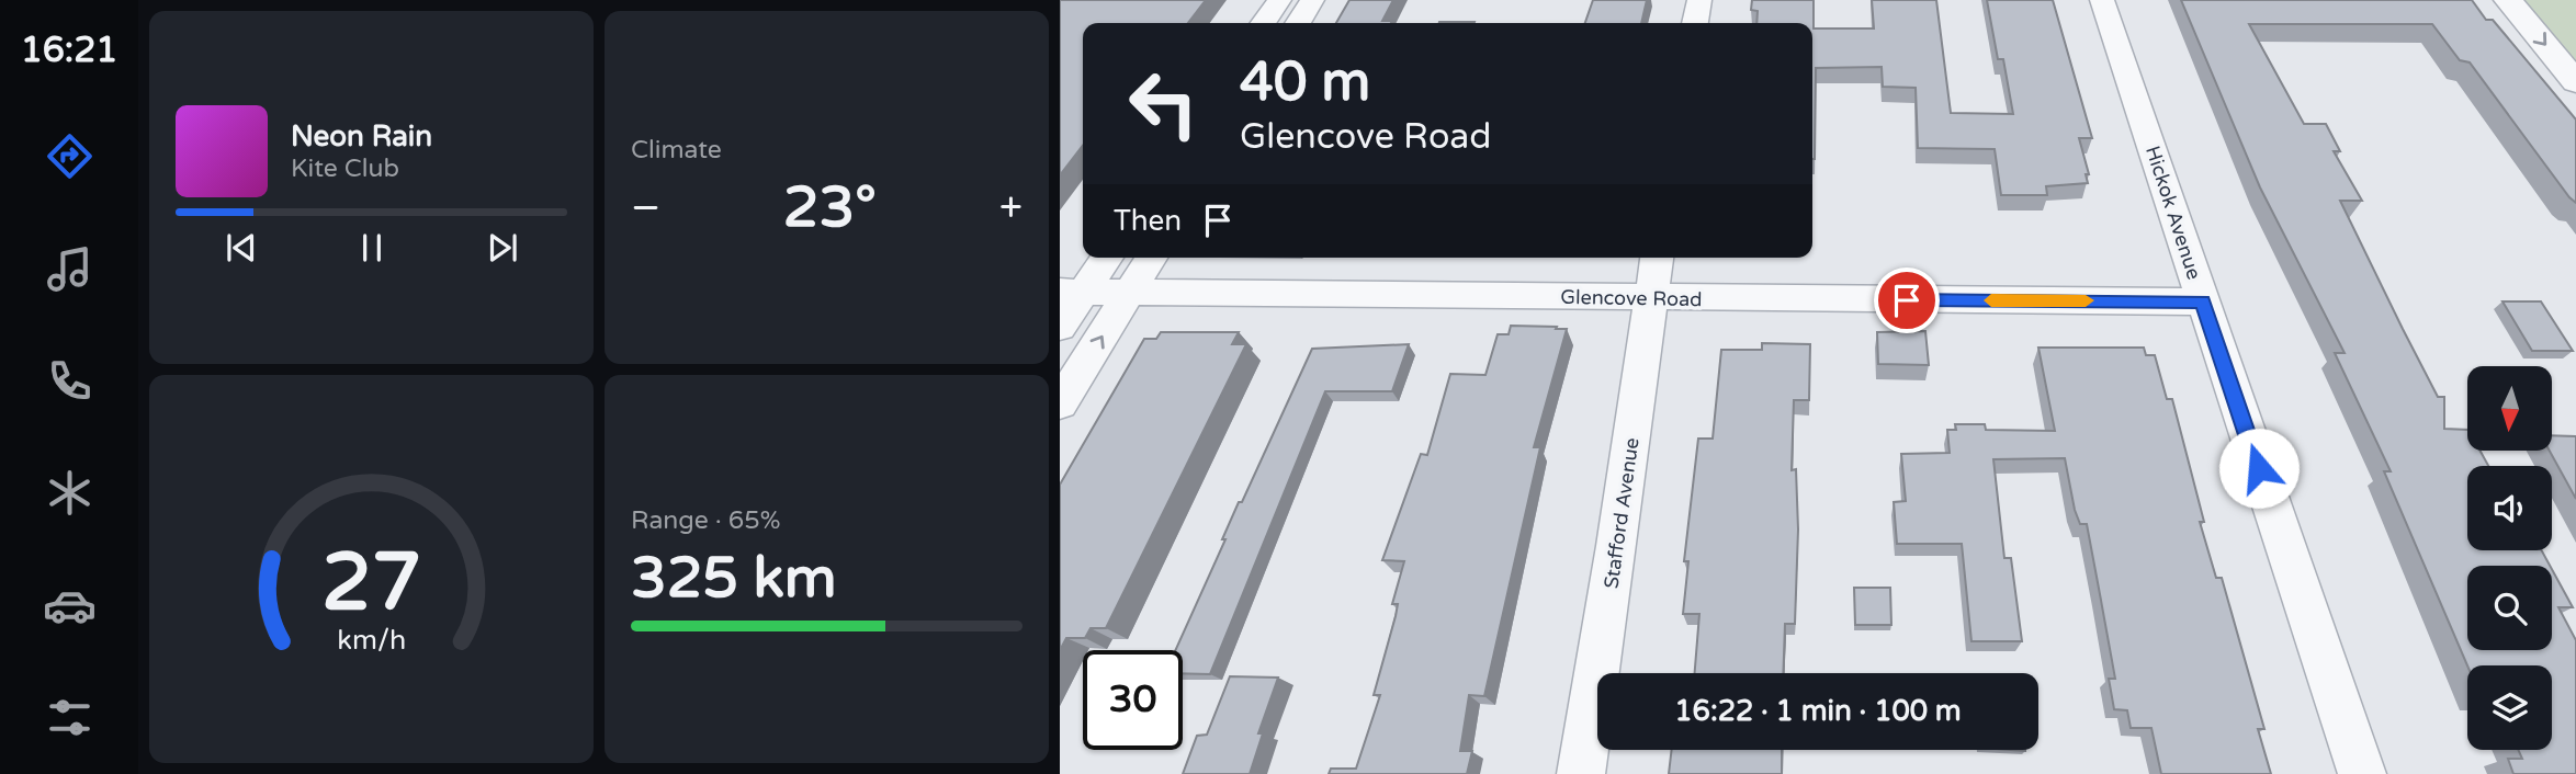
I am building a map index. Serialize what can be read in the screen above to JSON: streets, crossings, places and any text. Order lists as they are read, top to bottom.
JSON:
{
  "streets": {
    "street": ["Hickok Avenue", "Glencove Road", "Stafford Avenue"]
  },
  "crossings": [
    ["Hickok Avenue", "Glencove Road"],
    ["Glencove Road", "Stafford Avenue"]
  ],
  "north": "bottom",
  "page": {
    "tabs": "16:21",
    "tile": [
      "Climate",
      ["Range · 65%", "325 km"]
    ],
    "turn": ["40 m", "Glencove Road"],
    "song": ["Neon Rain", "Kite Club"],
    "heat": ["−", "23°", "+"],
    "then": "Then",
    "limit": "30",
    "trip": "16:22 · 1 min · 100 m",
    "gauge": ["27", "km/h"]
  }
}
